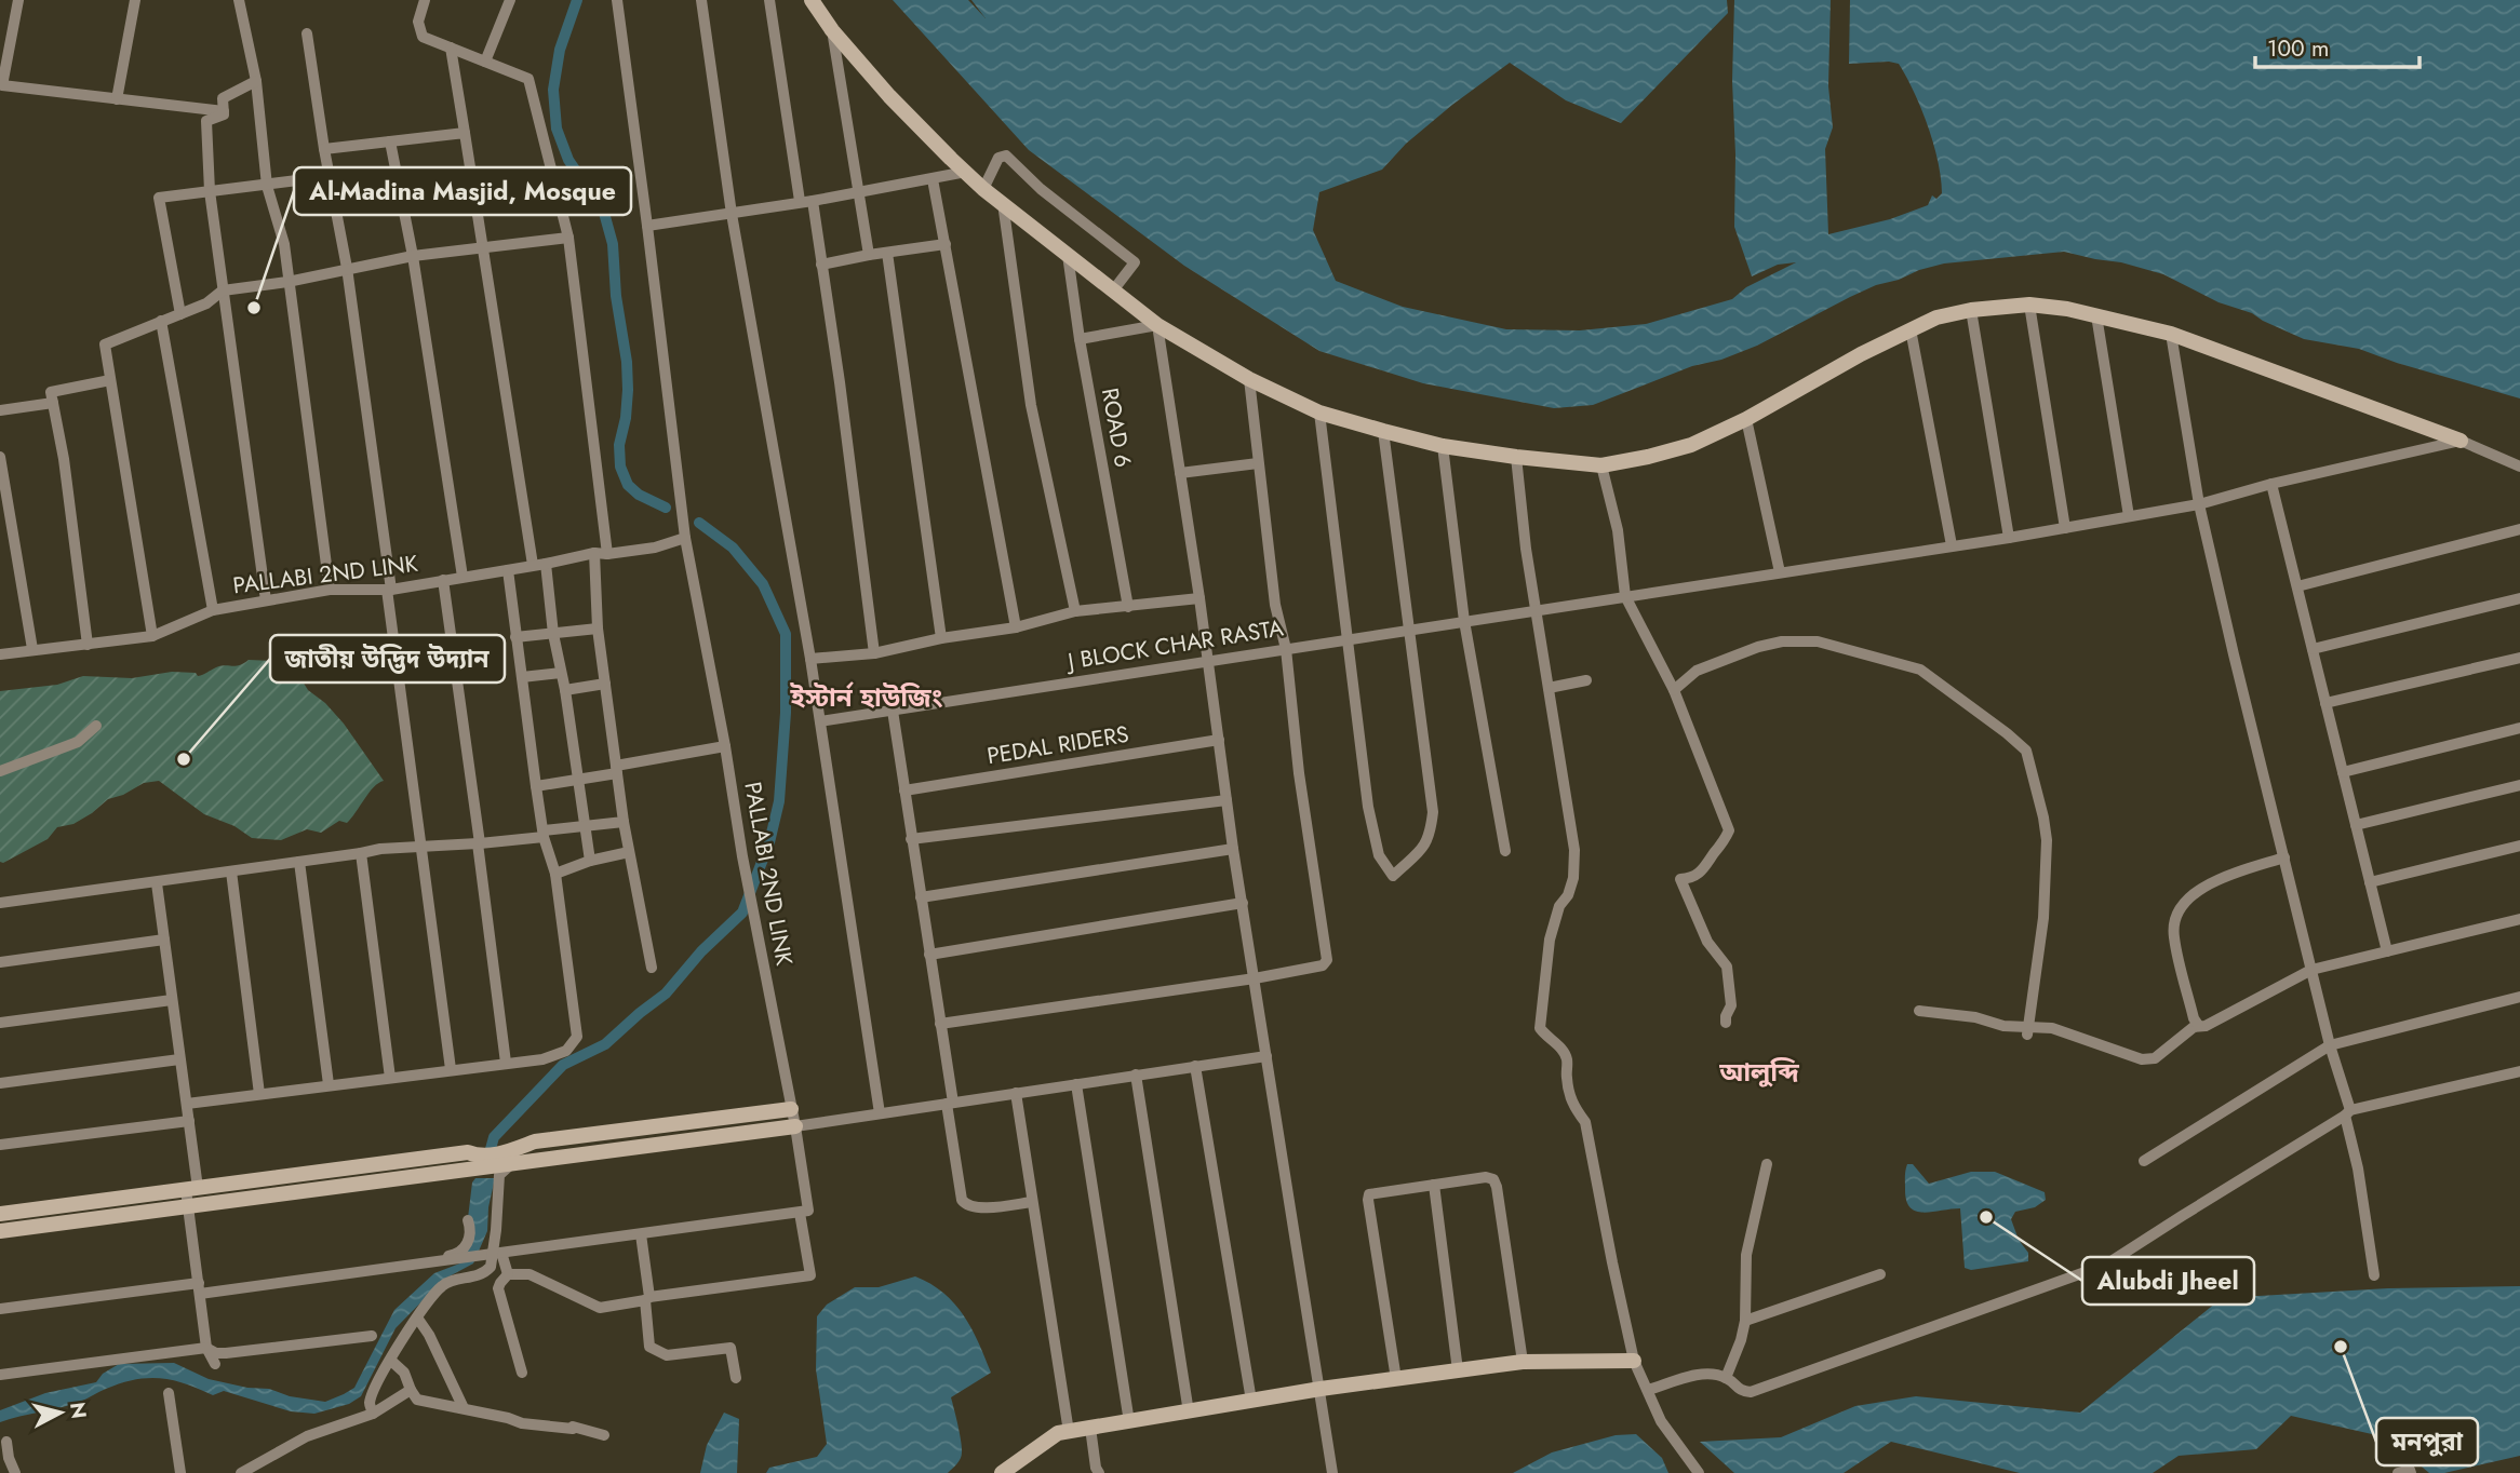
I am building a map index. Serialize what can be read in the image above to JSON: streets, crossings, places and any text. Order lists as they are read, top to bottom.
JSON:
{
  "streets": {
    "street": [
      "ROAD 6",
      "PALLABI 2ND LINK",
      "J BLOCK CHAR RASTA",
      "PEDAL RIDERS"
    ]
  },
  "crossings": [
    ["ROAD 6", "J BLOCK CHAR RASTA"]
  ],
  "districts": ["ইস্টার্ন হাউজিং", "আলুব্দি"],
  "places": [
    "Al-Madina Masjid, Mosque",
    "জাতীয় উদ্ভিদ উদ্যান",
    "Alubdi Jheel",
    "মনপুরা"
  ],
  "scale_bar": "100 m",
  "north": "right"
}
